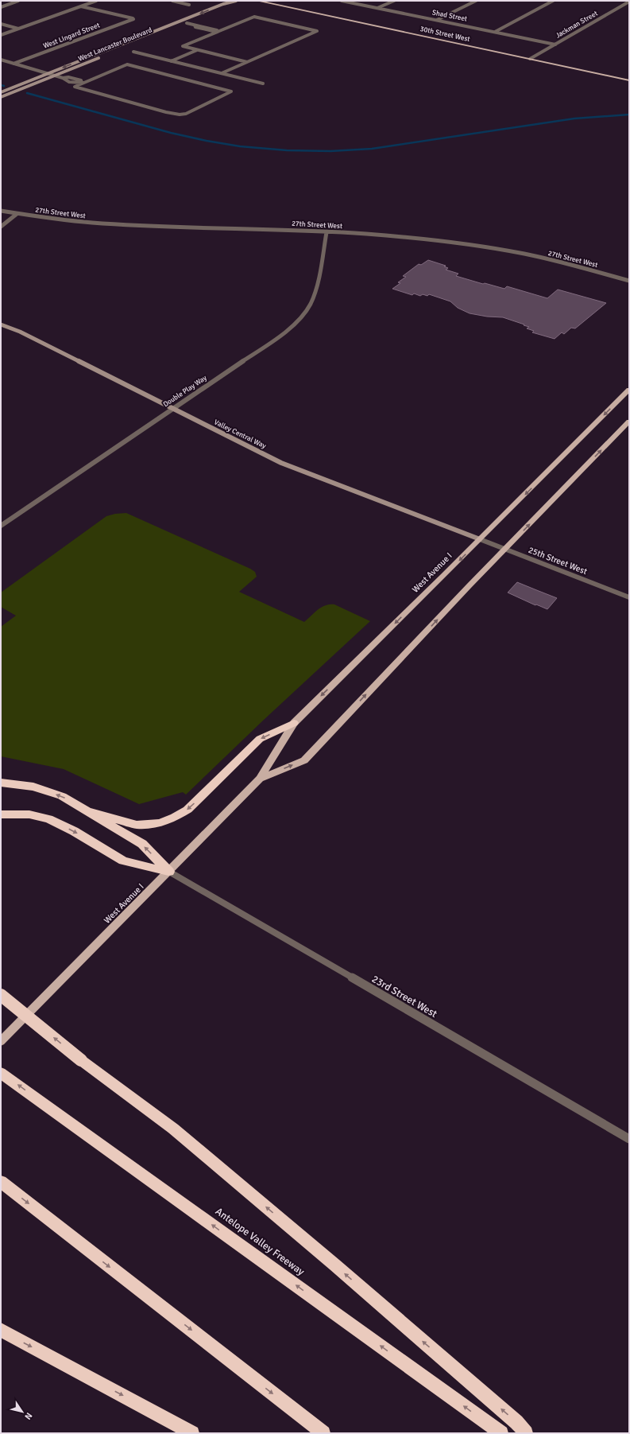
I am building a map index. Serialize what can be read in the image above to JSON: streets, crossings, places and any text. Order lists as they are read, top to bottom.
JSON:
{
  "streets": {
    "highway": ["Antelope Valley Freeway"],
    "main road": ["30th Street West", "West Avenue I"],
    "street": [
      "Shad Street",
      "Jackman Street",
      "West Lingard Street",
      "West Lancaster Boulevard",
      "27th Street West",
      "Double Play Way",
      "Valley Central Way",
      "25th Street West",
      "23rd Street West"
    ]
  },
  "crossings": [
    ["Shad Street", "Jackman Street"],
    ["Jackman Street", "30th Street West"],
    ["27th Street West", "Double Play Way"],
    ["Double Play Way", "Valley Central Way"],
    ["Valley Central Way", "25th Street West"],
    ["Valley Central Way", "West Avenue I"],
    ["25th Street West", "West Avenue I"],
    ["West Avenue I", "23rd Street West"]
  ],
  "north": "bottom right"
}
